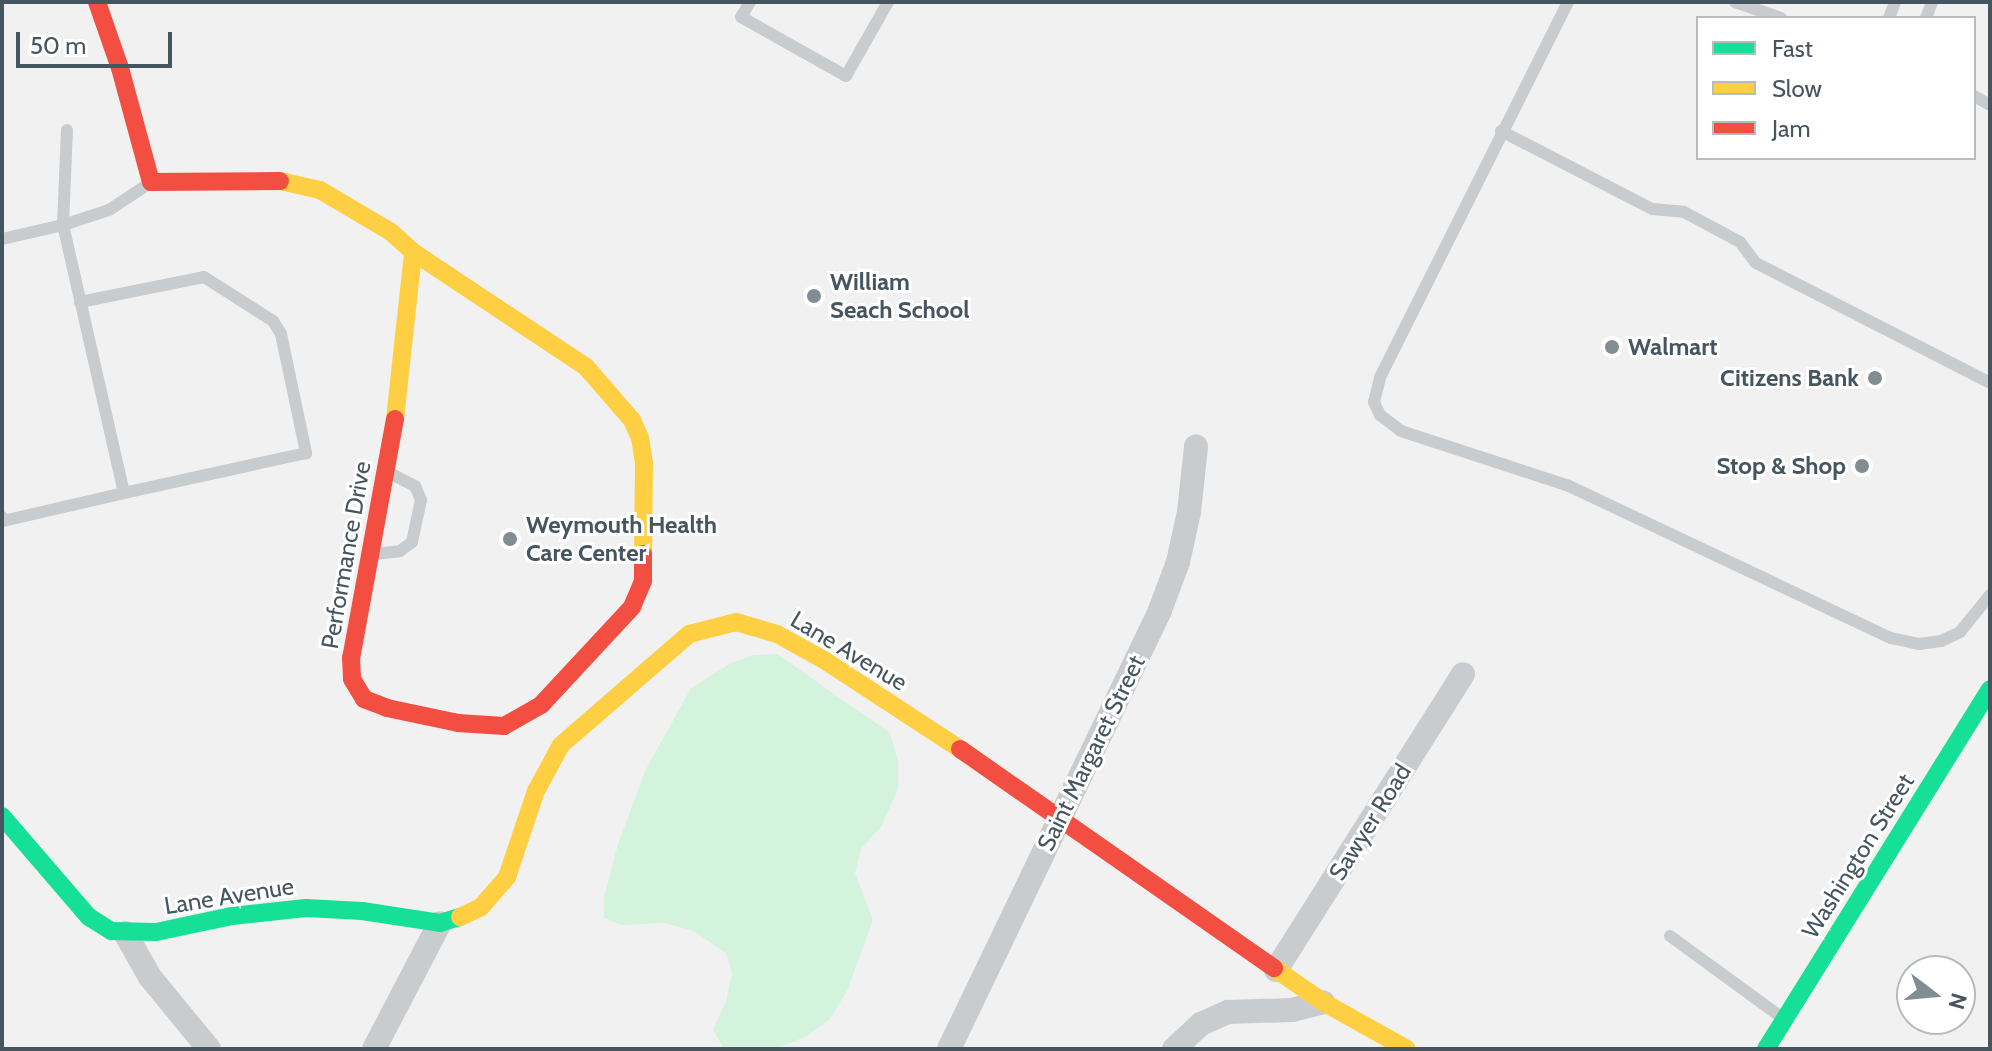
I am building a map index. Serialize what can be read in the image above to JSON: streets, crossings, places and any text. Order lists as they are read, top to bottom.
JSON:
{
  "streets": {
    "street": [
      "Performance Drive",
      "Lane Avenue",
      "Saint Margaret Street",
      "Sawyer Road",
      "Washington Street"
    ]
  },
  "crossings": [
    ["Lane Avenue", "Saint Margaret Street"],
    ["Lane Avenue", "Sawyer Road"]
  ],
  "places": [
    "William Seach School",
    "Walmart",
    "Citizens Bank",
    "Stop & Shop",
    "Weymouth Health Care Center"
  ],
  "legend": ["Fast", "Slow", "Jam"],
  "scale_bar": "50 m",
  "north": "right"
}
